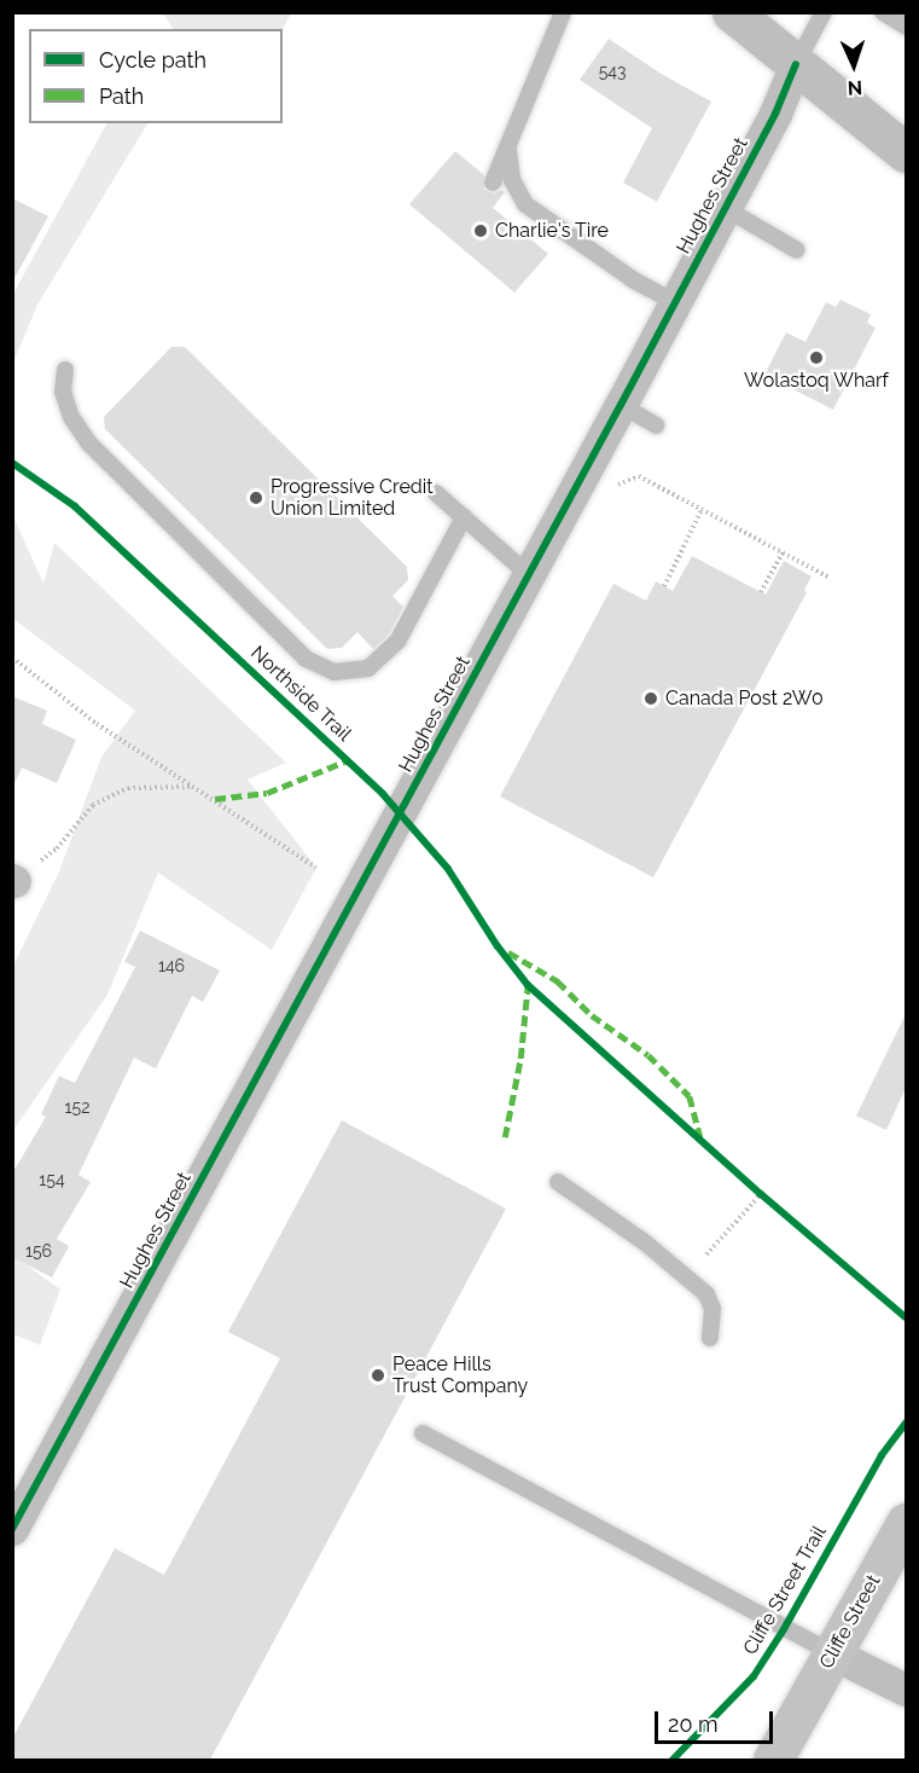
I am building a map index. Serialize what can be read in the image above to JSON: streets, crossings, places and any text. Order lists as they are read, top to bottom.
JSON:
{
  "streets": {
    "main road": ["Cliffe Street"],
    "street": ["Hughes Street"],
    "cycle path": ["Northside Trail", "Cliffe Street Trail"]
  },
  "places": [
    "Charlie's Tire",
    "Wolastoq Wharf",
    "Progressive Credit Union Limited",
    "Canada Post 2W0",
    "Peace Hills Trust Company"
  ],
  "house_numbers": [
    "543",
    "146",
    "152",
    "154",
    "156"
  ],
  "legend": ["Cycle path", "Path"],
  "scale_bar": "20 m",
  "north": "bottom"
}
